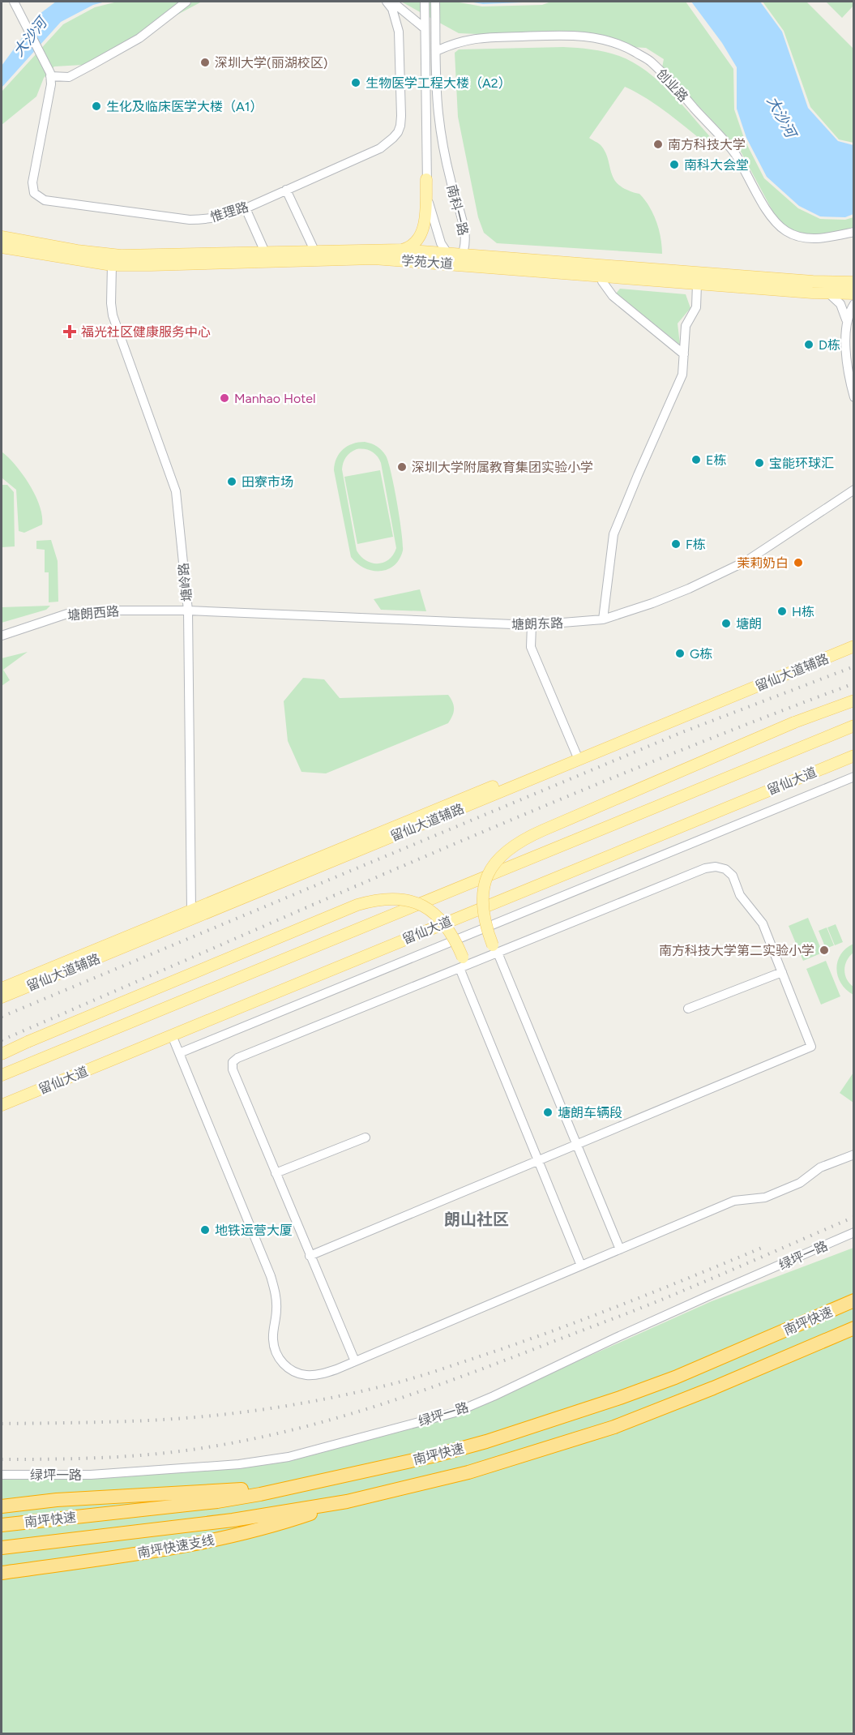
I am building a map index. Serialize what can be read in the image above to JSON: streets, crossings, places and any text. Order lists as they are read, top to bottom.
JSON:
{
  "streets": {
    "highway": ["南坪快速", "南坪快速支线"],
    "main road": ["学苑大道", "留仙大道辅路", "留仙大道"],
    "street": [
      "创业路",
      "南科一路",
      "惟理路",
      "塘岭路",
      "塘朗西路",
      "塘朗东路",
      "绿坪一路"
    ]
  },
  "crossings": [
    ["创业路", "南科一路"],
    ["南科一路", "学苑大道"],
    ["学苑大道", "塘岭路"],
    ["塘岭路", "塘朗西路"],
    ["塘岭路", "塘朗东路"],
    ["塘岭路", "留仙大道辅路"],
    ["塘朗西路", "塘朗东路"],
    ["南坪快速", "南坪快速支线"]
  ],
  "districts": ["朗山社区"],
  "water": ["大沙河"],
  "places": {
    "other": [
      "深圳大学(丽湖校区)",
      "生物医学工程大楼（A2）",
      "生化及临床医学大楼（A1）",
      "南方科技大学",
      "南科大会堂",
      "D栋",
      "Manhao Hotel",
      "E栋",
      "宝能环球汇",
      "深圳大学附属教育集团实验小学",
      "田寮市场",
      "F栋",
      "茉莉奶白",
      "H栋",
      "塘朗",
      "G栋",
      "南方科技大学第二实验小学",
      "塘朗车辆段",
      "地铁运营大厦"
    ],
    "health": ["福光社区健康服务中心"]
  }
}
